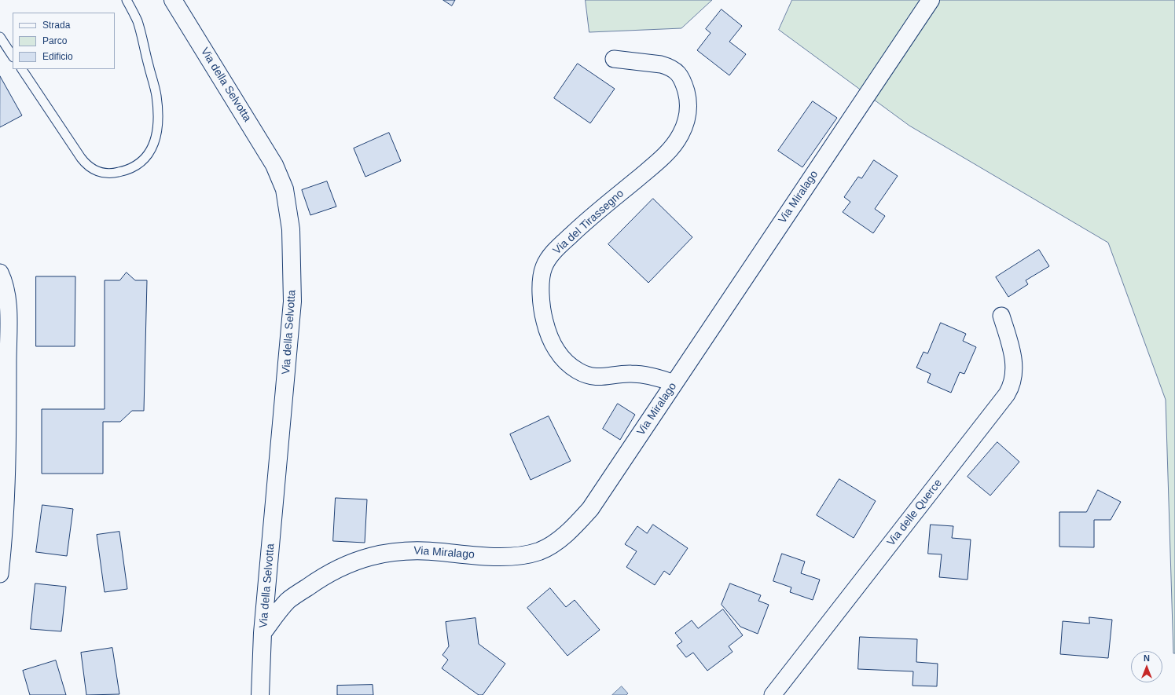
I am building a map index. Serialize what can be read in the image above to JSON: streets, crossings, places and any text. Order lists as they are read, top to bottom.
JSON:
{
  "streets": {
    "street": [
      "Via della Selvotta",
      "Via Miralago",
      "Via del Tirassegno",
      "Via delle Querce"
    ]
  },
  "crossings": [
    ["Via della Selvotta", "Via Miralago"],
    ["Via Miralago", "Via del Tirassegno"]
  ],
  "legend": ["Strada", "Parco", "Edificio"],
  "north": "top"
}
